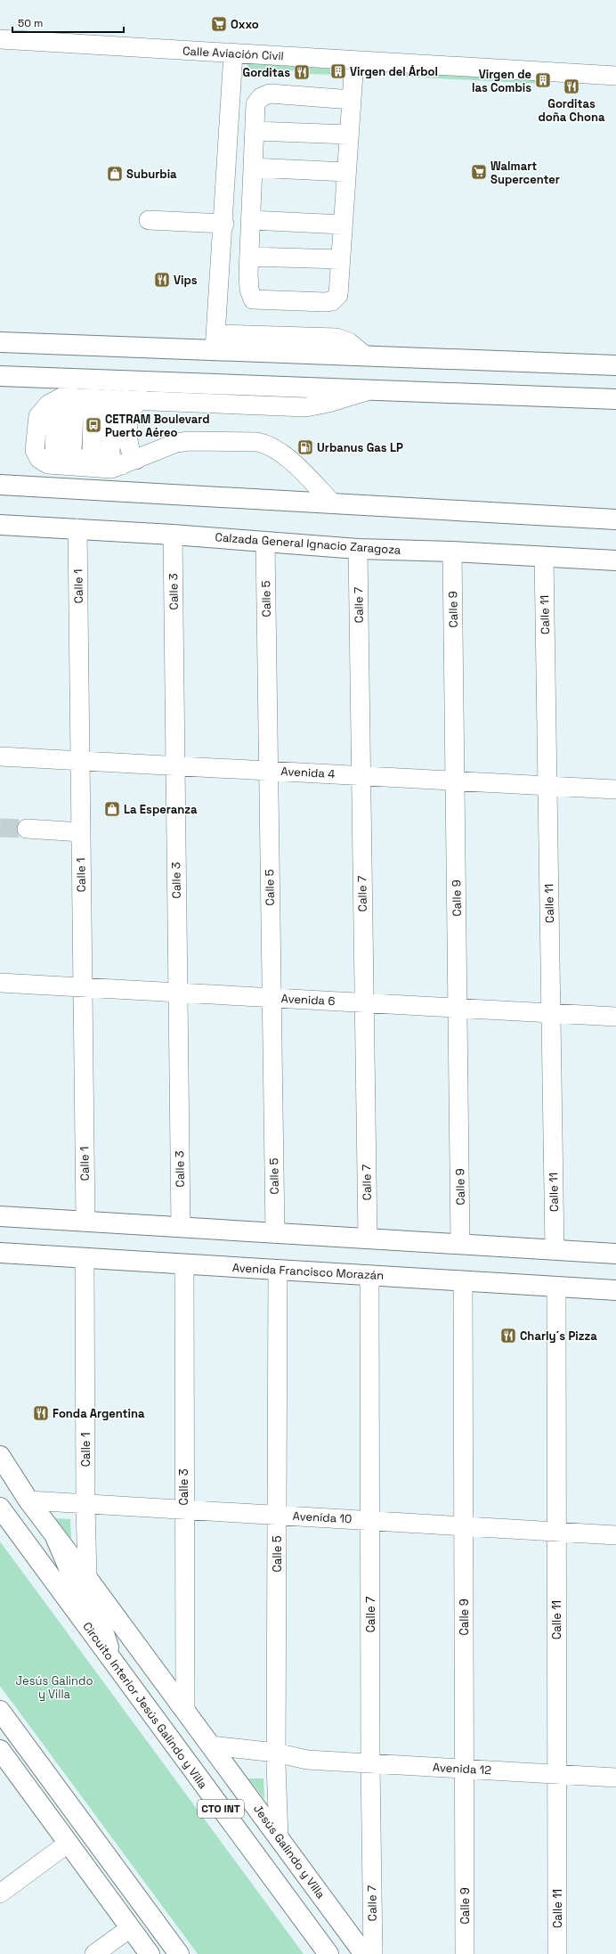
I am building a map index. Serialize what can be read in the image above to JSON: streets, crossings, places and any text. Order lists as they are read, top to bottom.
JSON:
{
  "streets": {
    "main road": [
      "Calzada General Ignacio Zaragoza",
      "Avenida Francisco Morazán",
      "Circuito Interior Jesús Galindo y Villa",
      "CTO INT",
      "Jesús Galindo y Villa"
    ],
    "street": [
      "Calle Aviación Civil",
      "Calle 1",
      "Calle 3",
      "Calle 5",
      "Calle 7",
      "Calle 9",
      "Calle 11",
      "Avenida 4",
      "Avenida 6",
      "Avenida 10",
      "Avenida 12"
    ]
  },
  "crossings": [
    ["Calzada General Ignacio Zaragoza", "Calle 1"],
    ["Calzada General Ignacio Zaragoza", "Calle 3"],
    ["Calzada General Ignacio Zaragoza", "Calle 5"],
    ["Calzada General Ignacio Zaragoza", "Calle 7"],
    ["Calzada General Ignacio Zaragoza", "Calle 9"],
    ["Calzada General Ignacio Zaragoza", "Calle 11"],
    ["Calle 1", "Avenida 4"],
    ["Calle 1", "Avenida 6"],
    ["Calle 1", "Avenida Francisco Morazán"],
    ["Calle 1", "Avenida 10"],
    ["Calle 1", "Jesús Galindo y Villa"],
    ["Calle 3", "Avenida 4"],
    ["Calle 3", "Avenida 6"],
    ["Calle 3", "Avenida Francisco Morazán"],
    ["Calle 3", "Avenida 10"],
    ["Calle 3", "Jesús Galindo y Villa"],
    ["Calle 5", "Avenida 4"],
    ["Calle 5", "Avenida 6"],
    ["Calle 5", "Avenida Francisco Morazán"],
    ["Calle 5", "Avenida 10"],
    ["Calle 5", "Avenida 12"],
    ["Calle 5", "Jesús Galindo y Villa"],
    ["Calle 7", "Avenida 4"],
    ["Calle 7", "Avenida 6"],
    ["Calle 7", "Avenida Francisco Morazán"],
    ["Calle 7", "Avenida 10"],
    ["Calle 7", "Avenida 12"],
    ["Calle 9", "Avenida 4"],
    ["Calle 9", "Avenida 6"],
    ["Calle 9", "Avenida Francisco Morazán"],
    ["Calle 9", "Avenida 10"],
    ["Calle 9", "Avenida 12"],
    ["Calle 11", "Avenida 4"],
    ["Calle 11", "Avenida 6"],
    ["Calle 11", "Avenida Francisco Morazán"],
    ["Calle 11", "Avenida 10"],
    ["Calle 11", "Avenida 12"],
    ["Avenida 10", "Jesús Galindo y Villa"],
    ["Avenida 12", "Jesús Galindo y Villa"]
  ],
  "parks": ["Jesús Galindo y Villa"],
  "places": {
    "supermarket": ["Oxxo", "Walmart Supercenter"],
    "building": ["Virgen del Árbol", "Virgen de las Combis"],
    "restaurant": [
      "Gorditas",
      "Gorditas doña Chona",
      "Vips",
      "Charly´s Pizza",
      "Fonda Argentina"
    ],
    "shop": ["Suburbia", "La Esperanza"],
    "bus stop": ["CETRAM Boulevard Puerto Aéreo"],
    "fuel station": ["Urbanus Gas LP"]
  },
  "scale_bar": "50 m"
}
